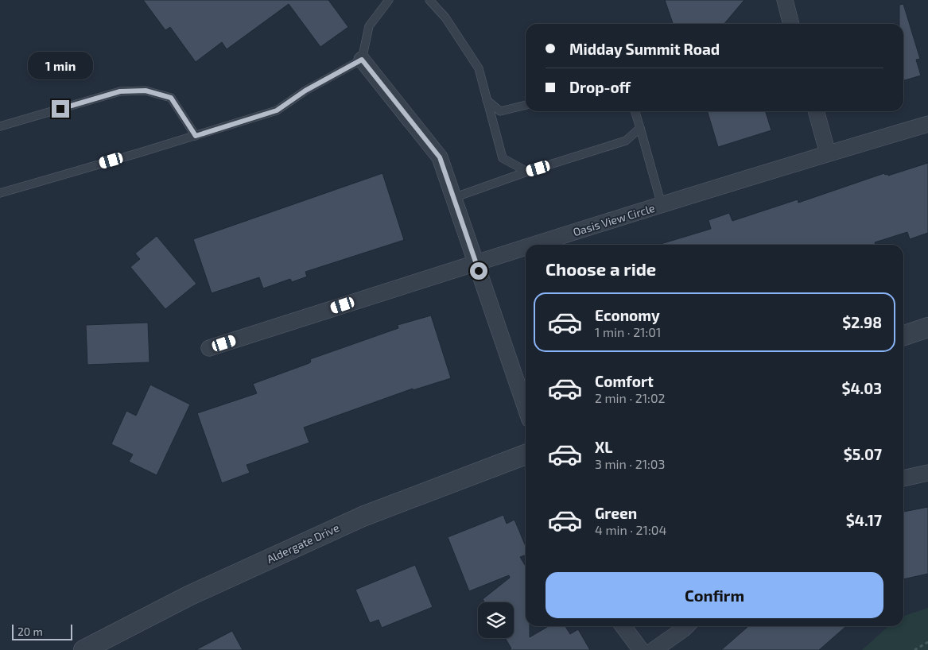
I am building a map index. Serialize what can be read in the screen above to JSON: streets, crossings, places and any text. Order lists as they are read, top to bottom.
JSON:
{
  "streets": {
    "street": ["Oasis View Circle", "Aldergate Drive"]
  },
  "scale_bar": "20 m",
  "page": {
    "banner": ["Midday Summit Road", "Drop-off"],
    "bubble": "1 min",
    "heading": "Choose a ride",
    "list": [
      {
        "name": "Economy",
        "note": "1 min · 21:01",
        "value": "$2.98"
      },
      {
        "name": "Comfort",
        "note": "2 min · 21:02",
        "value": "$4.03"
      },
      {
        "name": "XL",
        "note": "3 min · 21:03",
        "value": "$5.07"
      },
      {
        "name": "Green",
        "note": "4 min · 21:04",
        "value": "$4.17"
      }
    ],
    "buttons": "Confirm",
    "scale": "20 m"
  }
}
